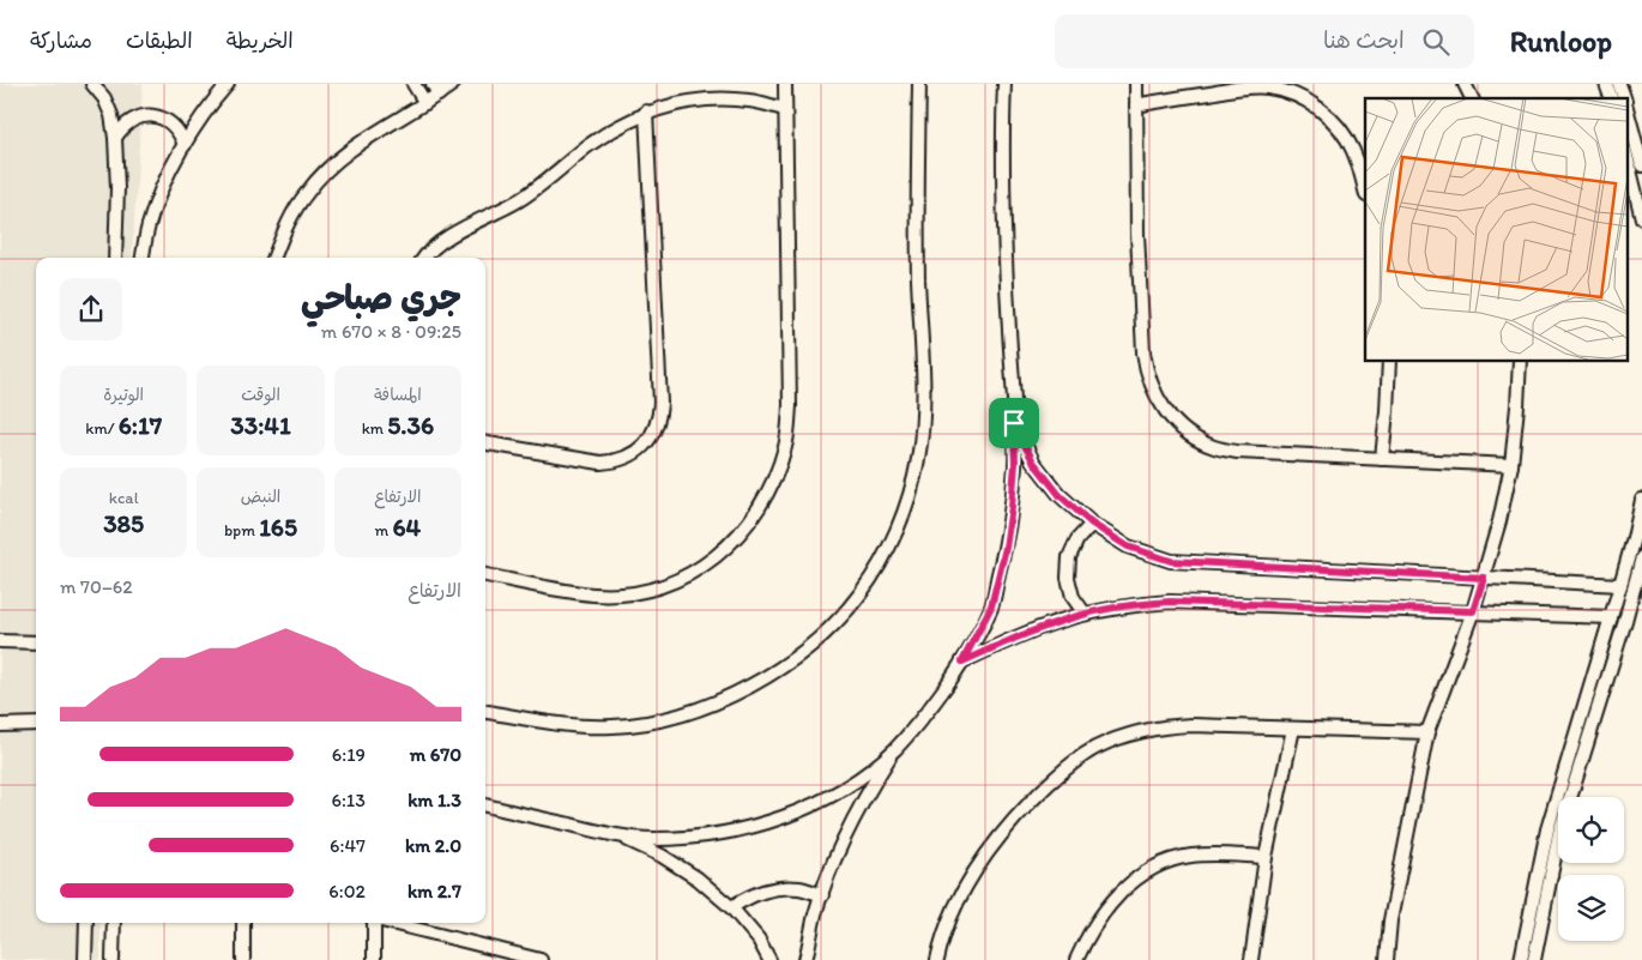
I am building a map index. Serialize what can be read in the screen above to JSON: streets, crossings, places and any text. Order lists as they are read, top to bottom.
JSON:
{
  "page": {
    "header": "Runloop",
    "search": "ابحث هنا",
    "nav": ["الخريطة", "الطبقات", "مشاركة"],
    "heading": ["جري صباحي", "09:25 · 8 × 670 m"],
    "stats": [
      ["المسافة", "5.36 km"],
      ["الوقت", "33:41"],
      ["الوتيرة", "6:17 /km"],
      ["الارتفاع", "64 m"],
      ["النبض", "165 bpm"],
      ["kcal", "385"]
    ],
    "chart": ["الارتفاع", "62–70 m"],
    "list": [
      {
        "name": "670 m",
        "note": "6:19"
      },
      {
        "name": "1.3 km",
        "note": "6:13"
      },
      {
        "name": "2.0 km",
        "note": "6:47"
      },
      {
        "name": "2.7 km",
        "note": "6:02"
      }
    ]
  }
}
